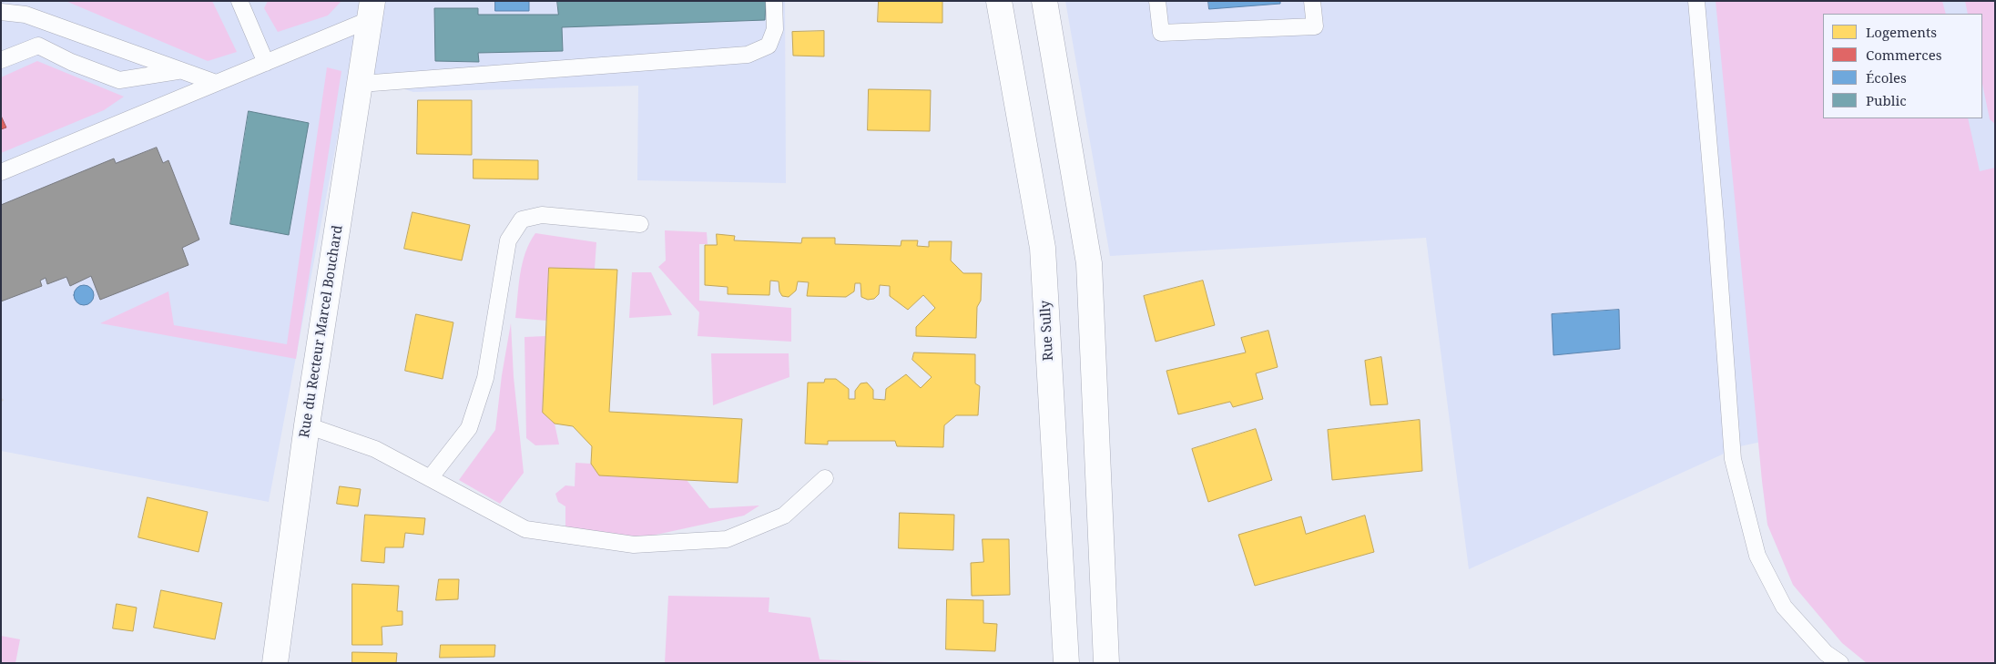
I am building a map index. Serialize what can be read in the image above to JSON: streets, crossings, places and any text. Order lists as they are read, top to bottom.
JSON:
{
  "streets": {
    "main road": ["Rue Sully", "Rue du Recteur Marcel Bouchard"]
  },
  "legend": [
    "Logements",
    "Commerces",
    "Écoles",
    "Public"
  ]
}
